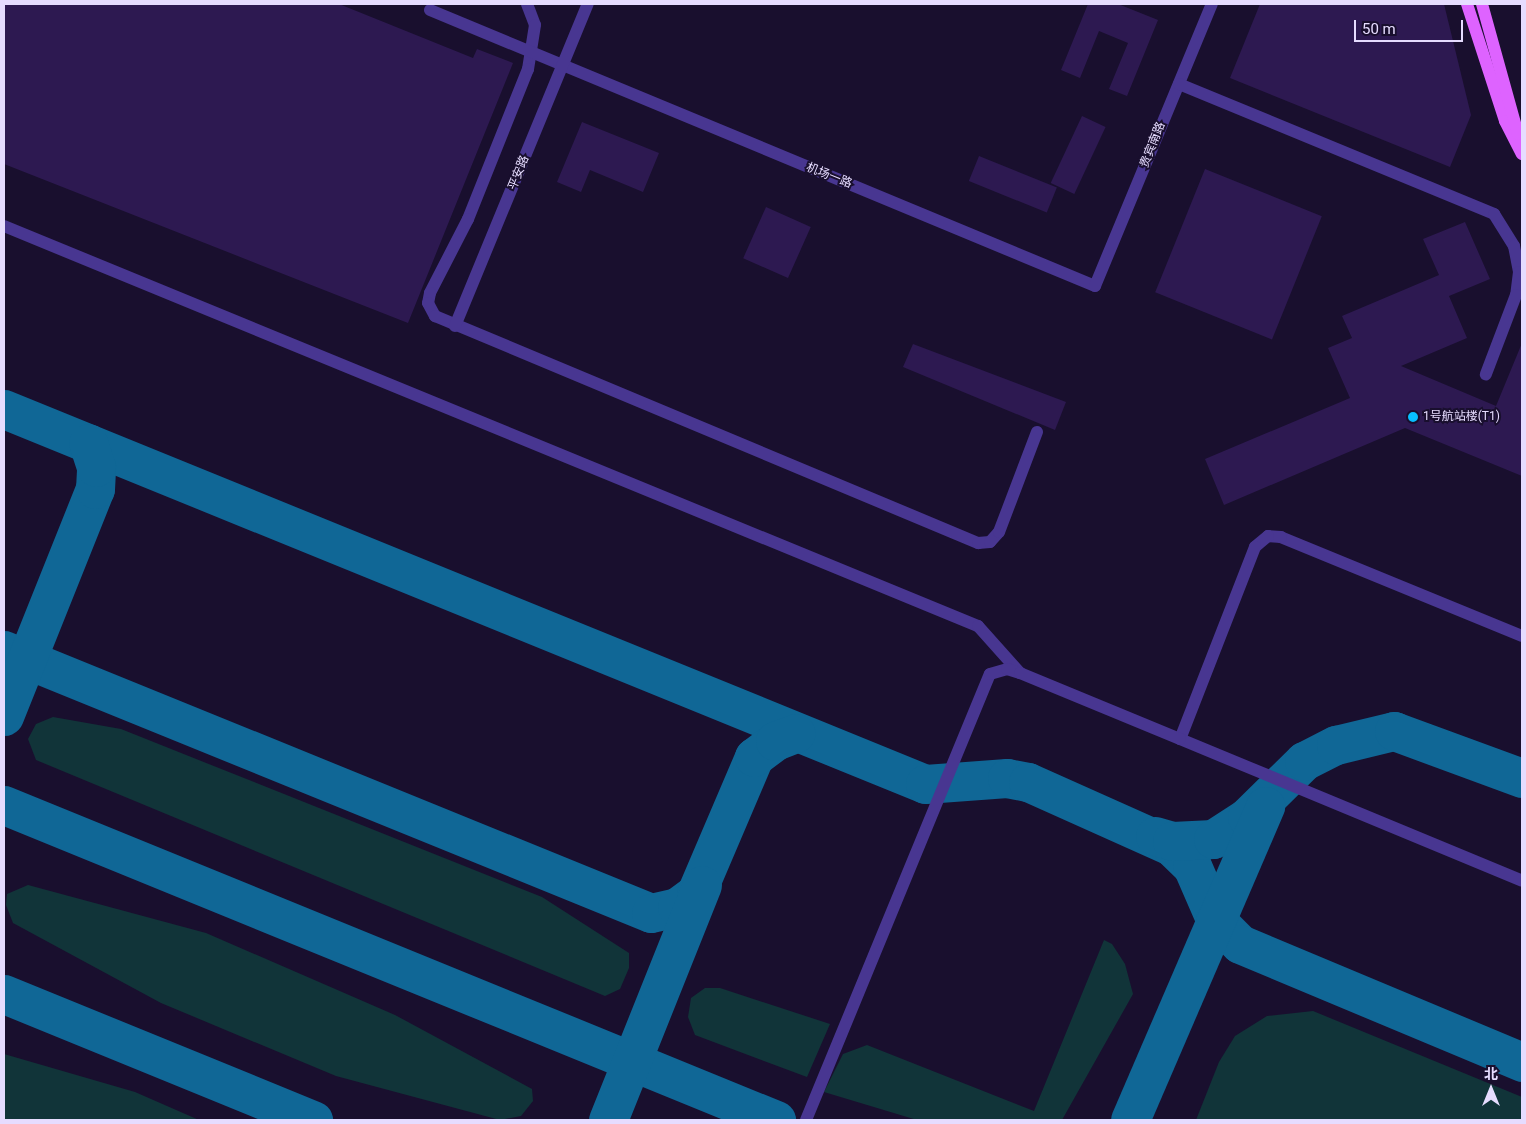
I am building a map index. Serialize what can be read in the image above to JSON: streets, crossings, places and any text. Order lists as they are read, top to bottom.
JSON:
{
  "streets": {
    "lane": ["贵宾南路", "平安路", "机场一路"]
  },
  "crossings": [
    ["贵宾南路", "机场一路"],
    ["平安路", "机场一路"]
  ],
  "places": ["1号航站楼(T1)"],
  "scale_bar": "50 m",
  "north": "top"
}
